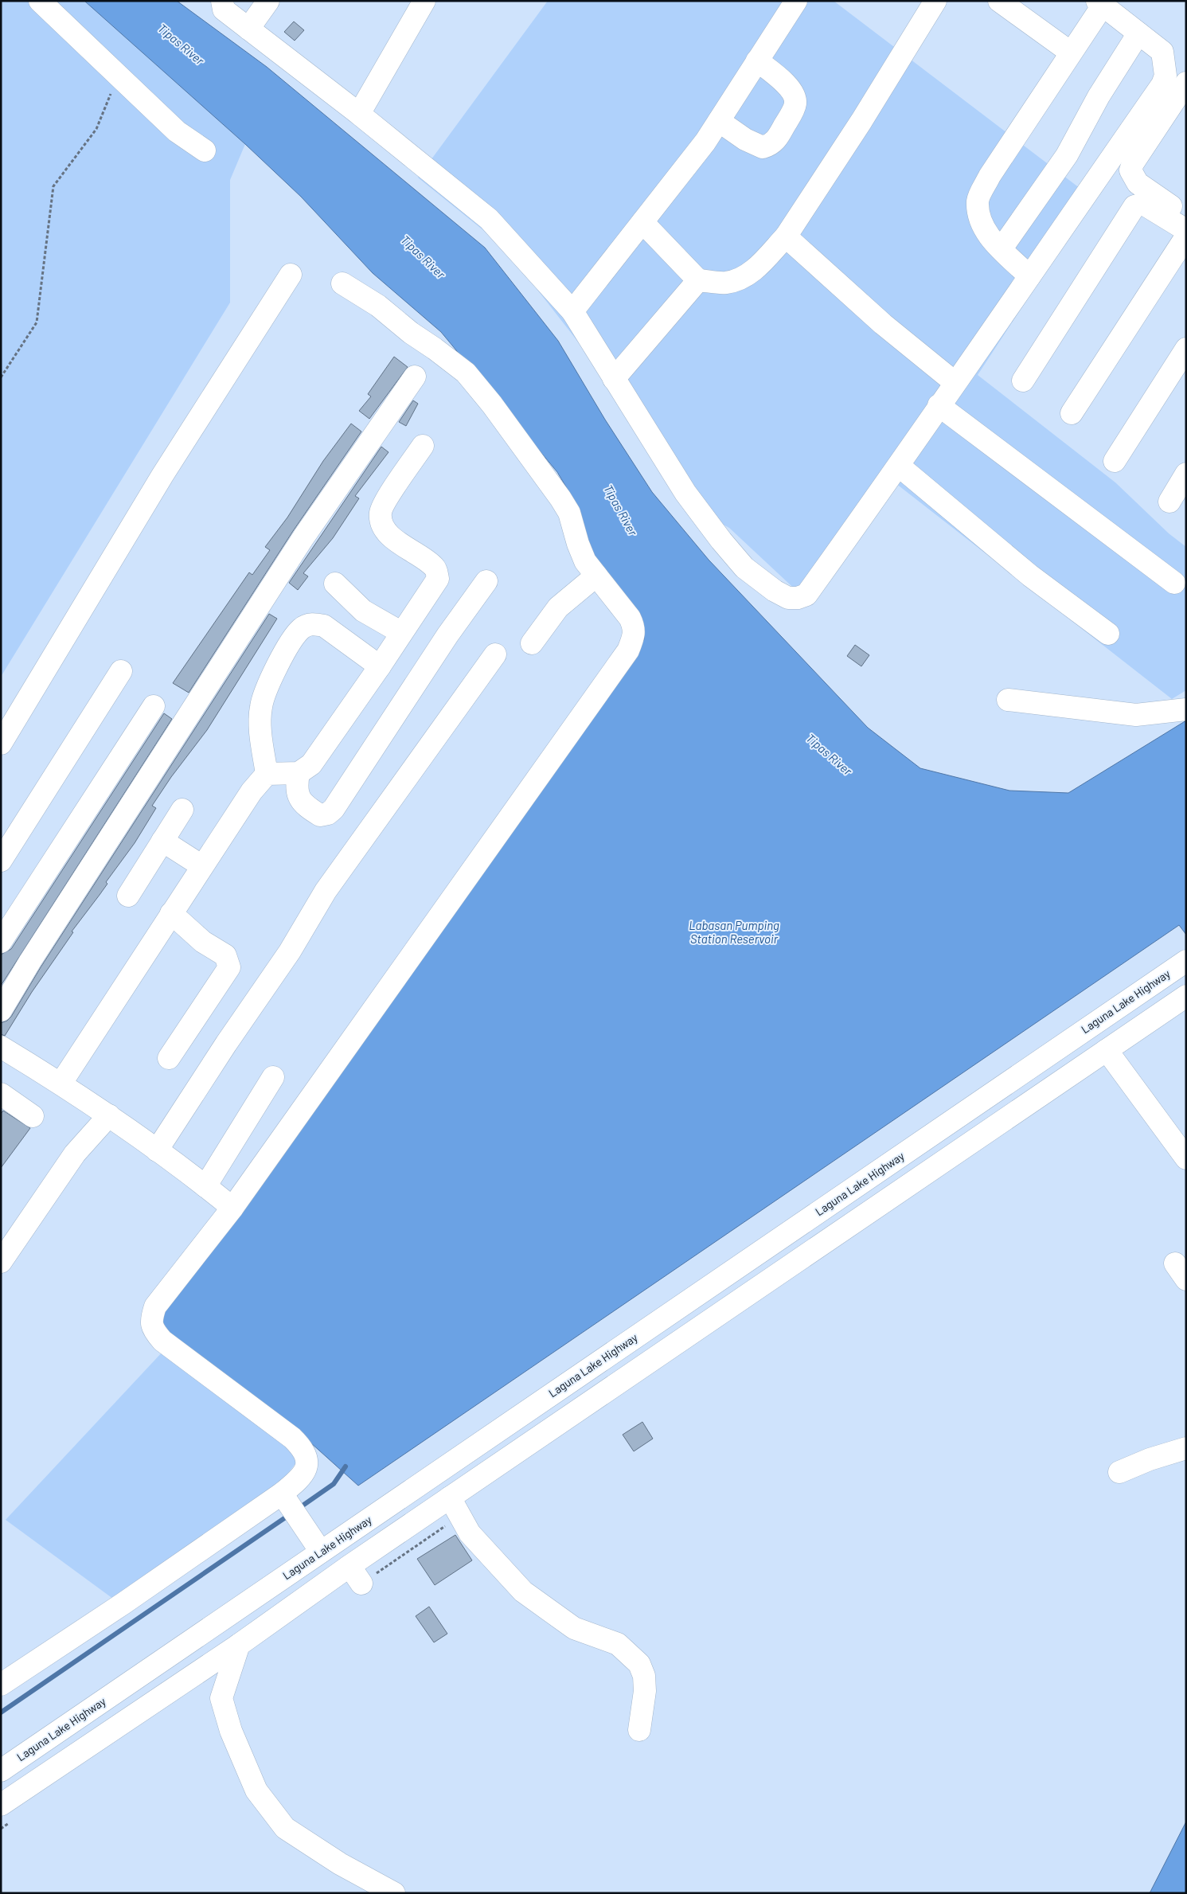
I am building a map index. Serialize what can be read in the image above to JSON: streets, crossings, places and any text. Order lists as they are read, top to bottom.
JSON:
{
  "streets": {
    "street": ["Laguna Lake Highway"]
  },
  "water": ["Tipas River", "Labasan Pumping Station Reservoir"]
}
